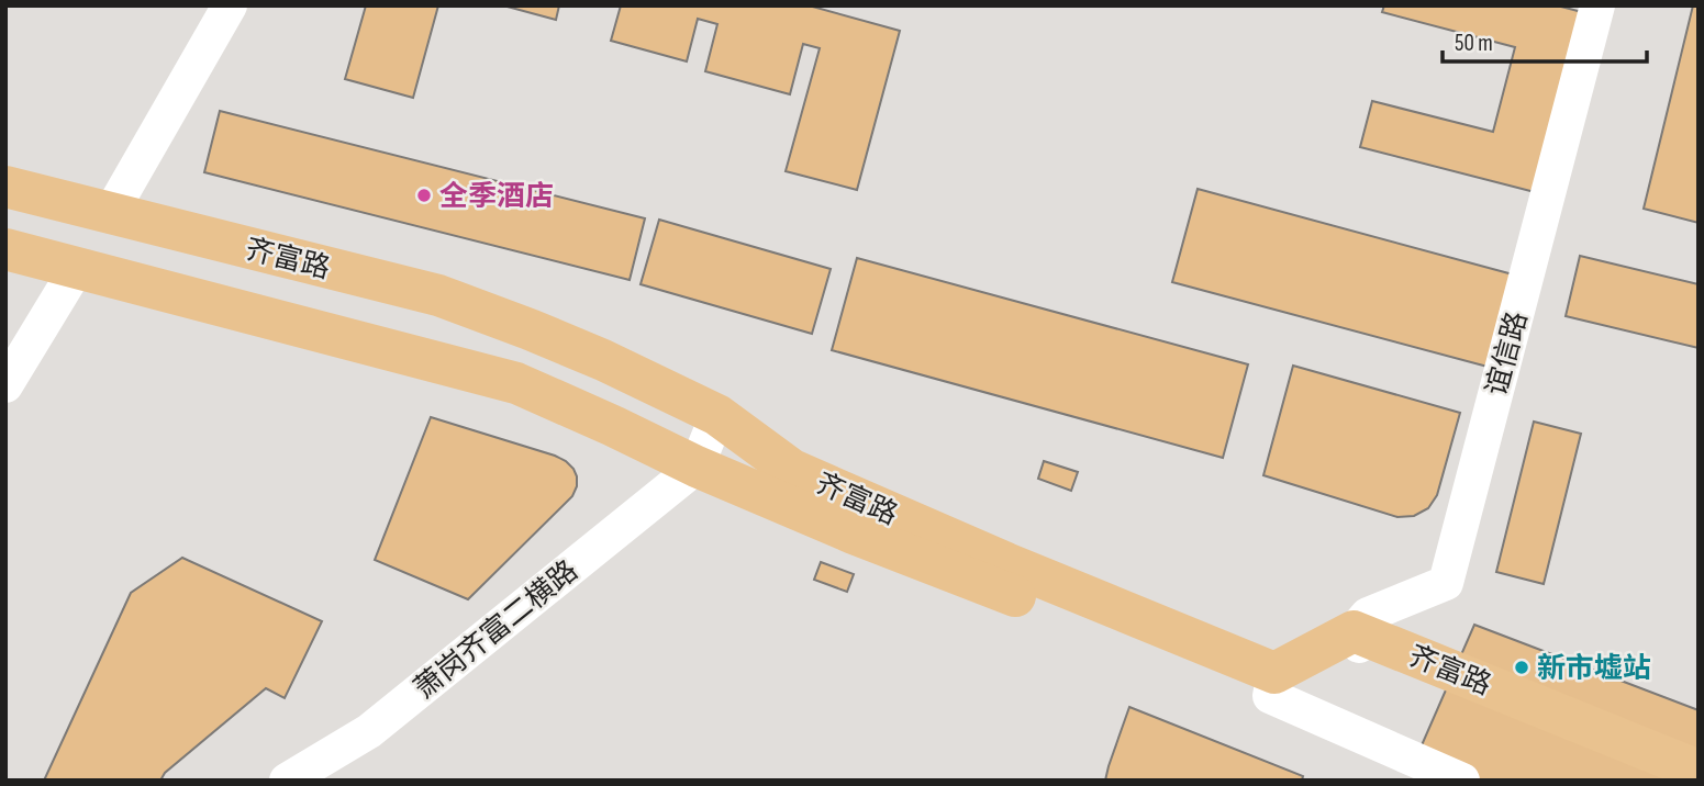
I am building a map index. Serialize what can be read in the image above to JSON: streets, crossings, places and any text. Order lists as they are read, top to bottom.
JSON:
{
  "streets": {
    "main road": ["齐富路"],
    "street": ["谊信路", "萧岗齐富二横路"]
  },
  "crossings": [
    ["齐富路", "谊信路"],
    ["齐富路", "萧岗齐富二横路"]
  ],
  "places": ["全季酒店", "新市墟站"],
  "scale_bar": "50 m"
}
